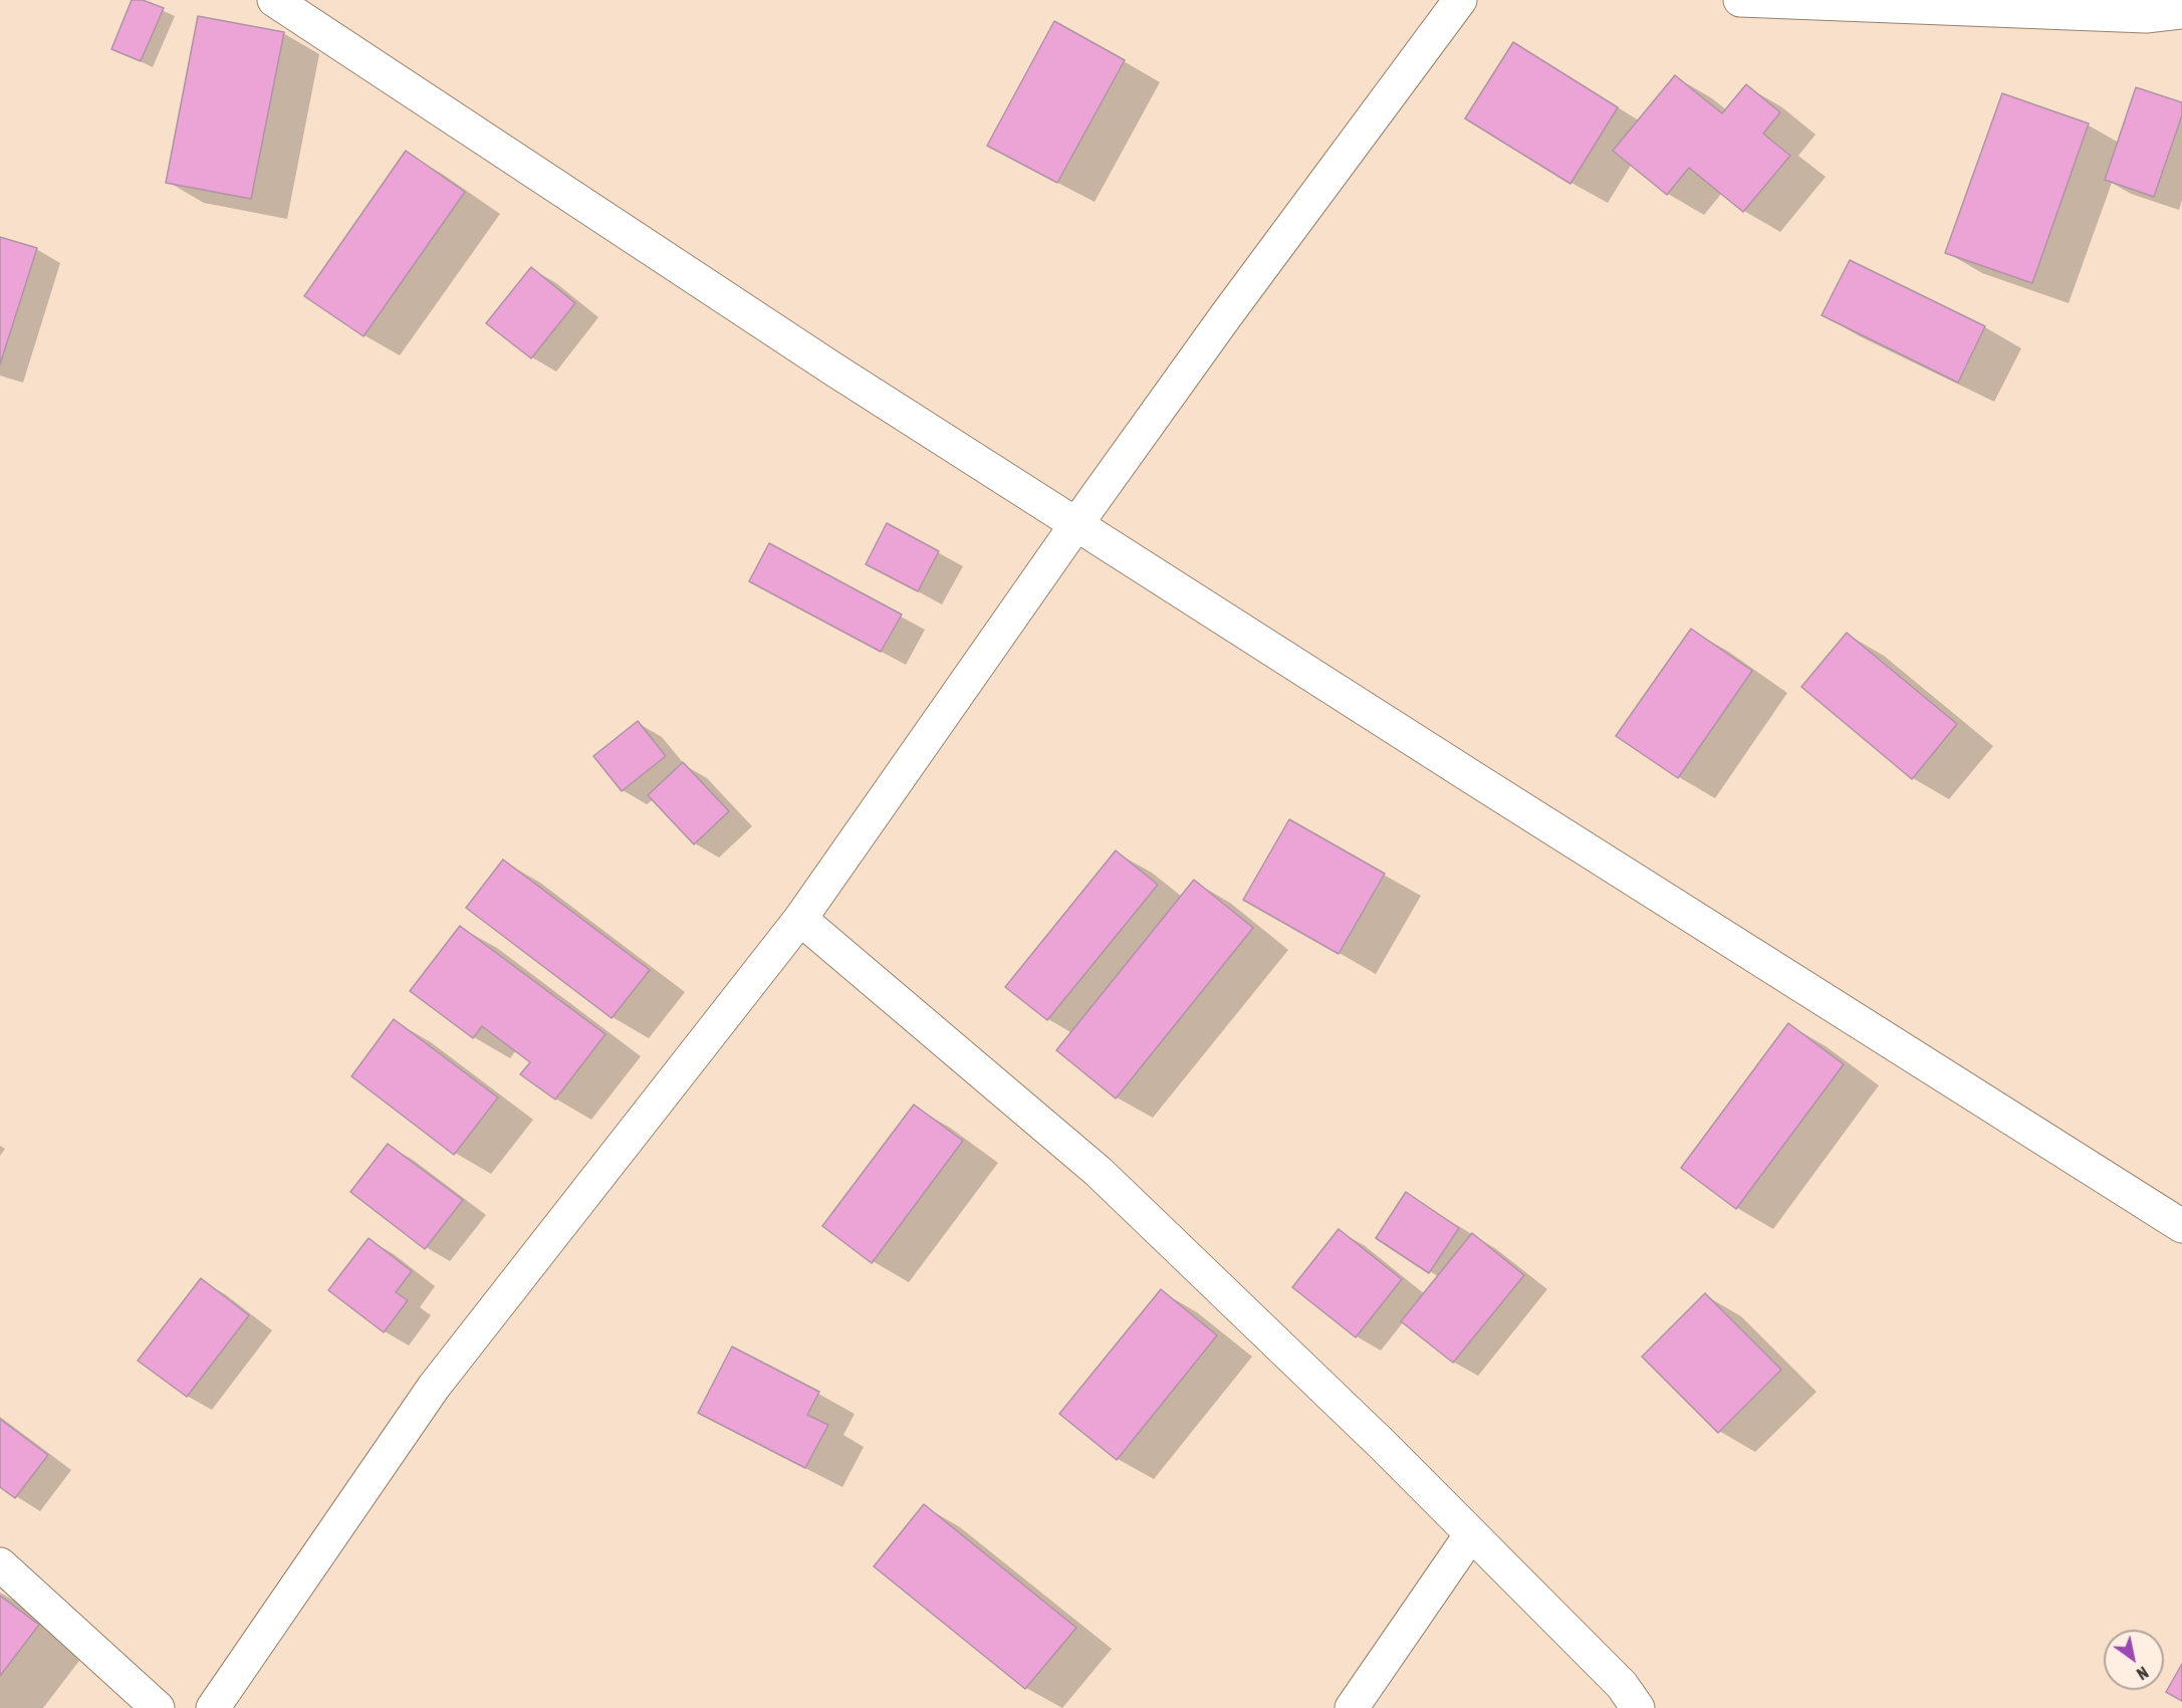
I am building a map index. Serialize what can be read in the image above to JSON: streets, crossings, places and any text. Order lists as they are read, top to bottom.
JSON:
{
  "north": "bottom right"
}
